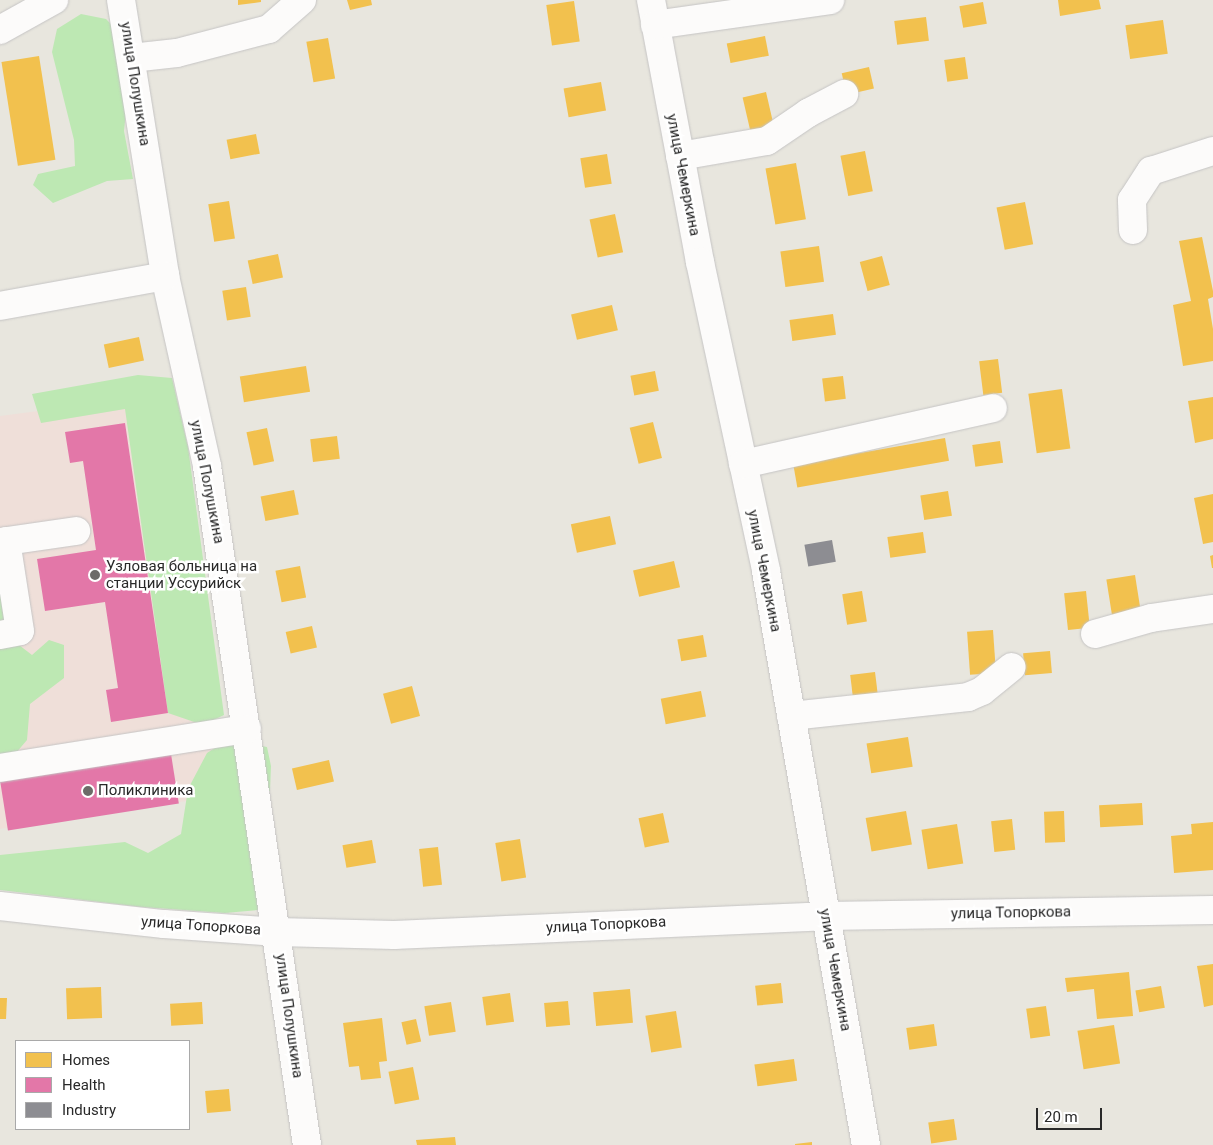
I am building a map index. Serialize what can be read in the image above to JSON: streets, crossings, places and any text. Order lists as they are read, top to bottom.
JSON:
{
  "streets": {
    "street": ["улица Полушкина", "улица Чемеркина", "улица Топоркова"]
  },
  "crossings": [
    ["улица Полушкина", "улица Топоркова"],
    ["улица Чемеркина", "улица Топоркова"]
  ],
  "places": ["Узловая больница на станции Уссурийск", "Поликлиника"],
  "legend": ["Homes", "Health", "Industry"],
  "scale_bar": "20 m"
}
